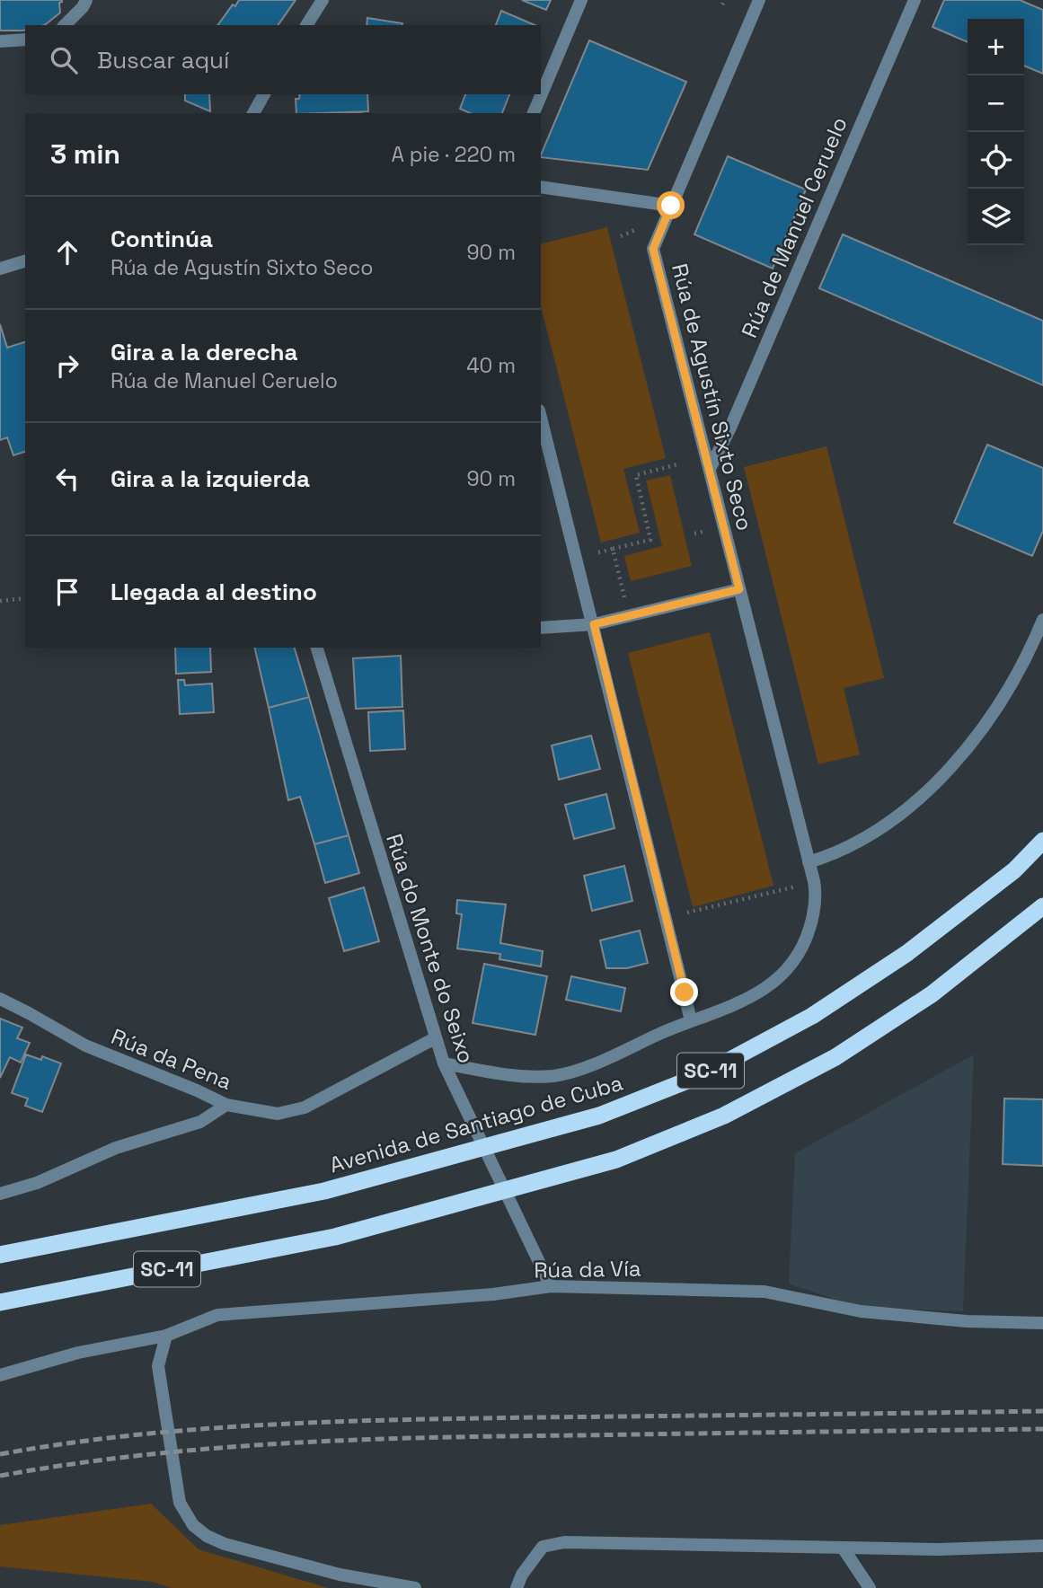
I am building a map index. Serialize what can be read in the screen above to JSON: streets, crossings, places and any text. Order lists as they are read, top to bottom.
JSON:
{
  "streets": {
    "highway": ["SC-11", "Avenida de Santiago de Cuba"],
    "street": [
      "Rúa de Manuel Ceruelo",
      "Rúa de Agustín Sixto Seco",
      "Rúa do Monte do Seixo",
      "Rúa da Pena",
      "Rúa da Vía"
    ]
  },
  "crossings": [
    ["Rúa de Manuel Ceruelo", "Rúa de Agustín Sixto Seco"],
    ["Rúa do Monte do Seixo", "Rúa da Pena"],
    ["Rúa do Monte do Seixo", "Rúa da Vía"]
  ],
  "page": {
    "map_buttons": ["+", "−"],
    "search": "Buscar aquí",
    "heading": ["3 min", "A pie · 220 m"],
    "list": [
      ["Continúa", "Rúa de Agustín Sixto Seco", "90 m"],
      ["Gira a la derecha", "Rúa de Manuel Ceruelo", "40 m"],
      ["Gira a la izquierda", "90 m"],
      "Llegada al destino"
    ]
  }
}
